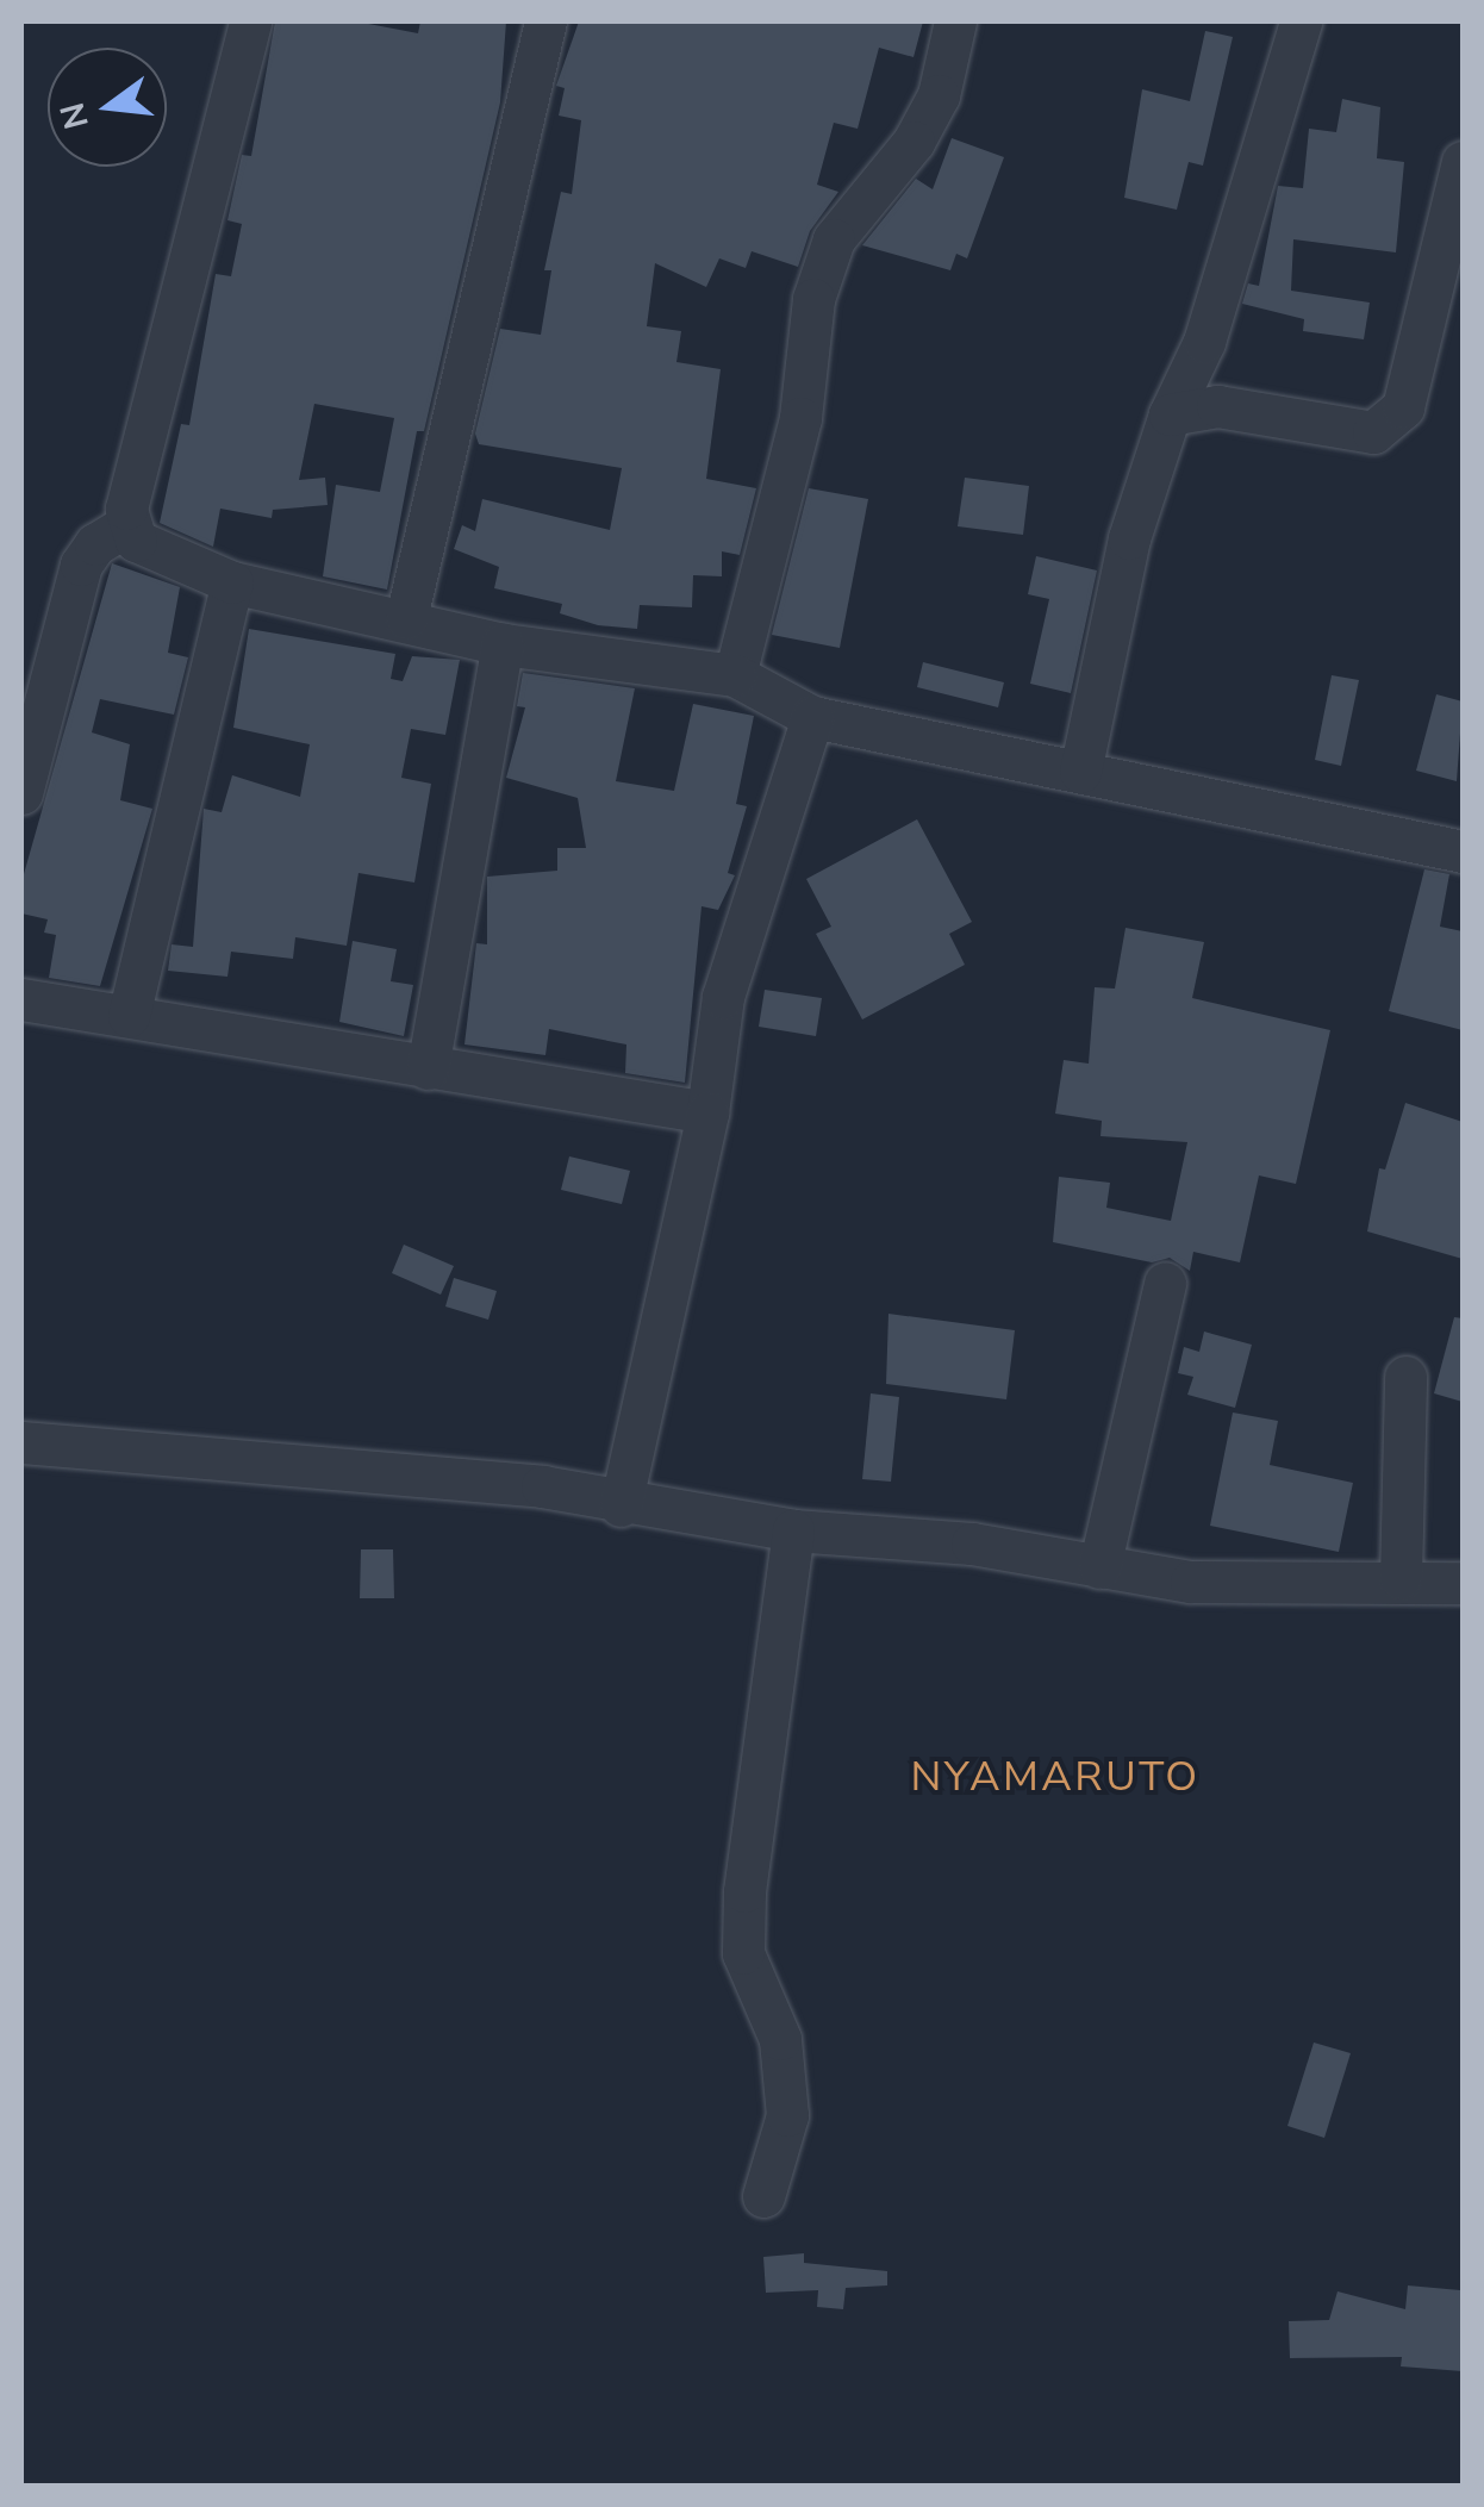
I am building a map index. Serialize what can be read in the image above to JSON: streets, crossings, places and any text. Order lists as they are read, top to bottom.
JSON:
{
  "districts": ["NYAMARUTO"],
  "north": "left"
}
